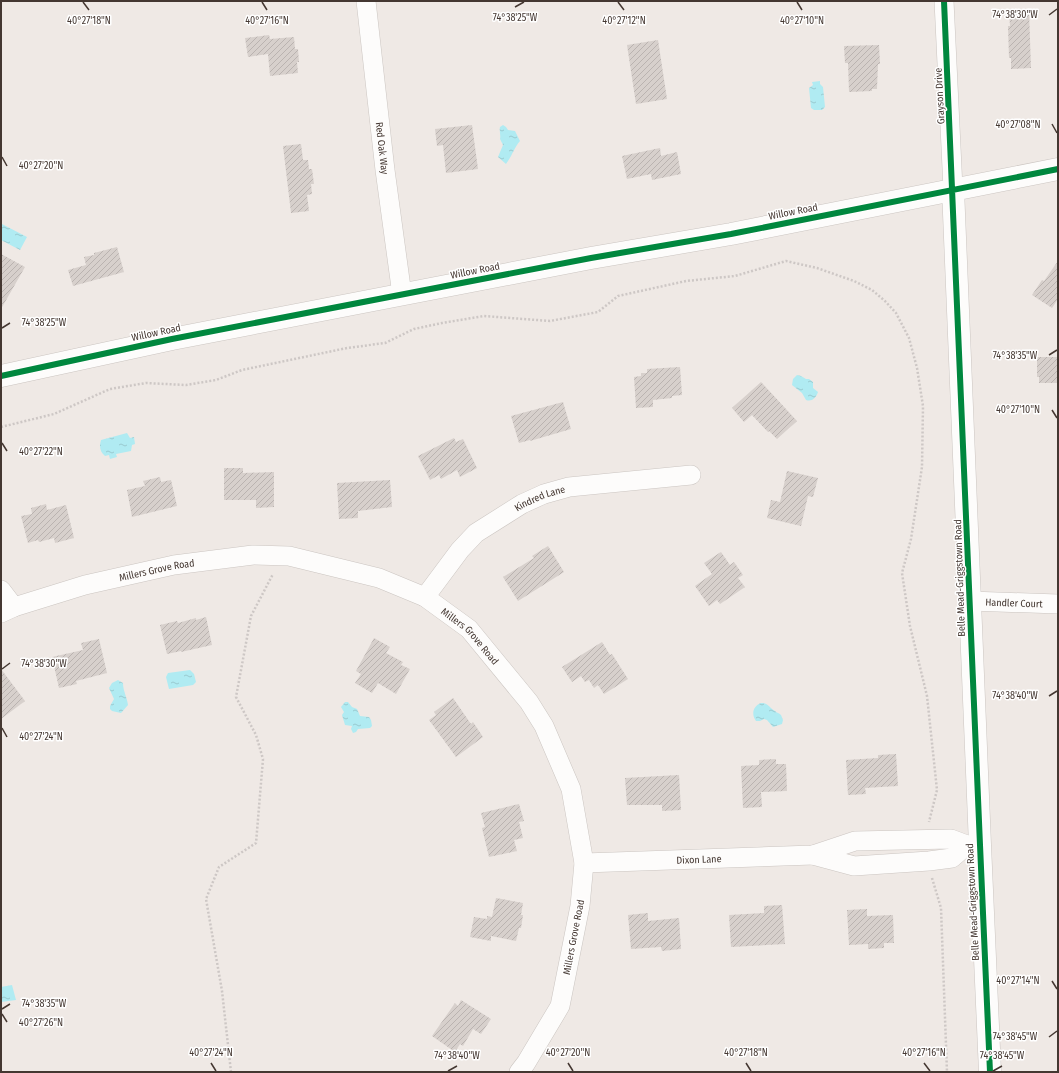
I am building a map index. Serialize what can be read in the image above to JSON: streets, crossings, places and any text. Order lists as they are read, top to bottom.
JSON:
{
  "streets": {
    "street": [
      "Grayson Drive",
      "Red Oak Way",
      "Willow Road",
      "Kindred Lane",
      "Millers Grove Road",
      "Belle Mead-Griggstown Road",
      "Handler Court",
      "Dixon Lane"
    ]
  },
  "crossings": [
    ["Grayson Drive", "Willow Road"],
    ["Grayson Drive", "Belle Mead-Griggstown Road"],
    ["Red Oak Way", "Willow Road"],
    ["Willow Road", "Belle Mead-Griggstown Road"],
    ["Kindred Lane", "Millers Grove Road"],
    ["Millers Grove Road", "Dixon Lane"],
    ["Belle Mead-Griggstown Road", "Handler Court"],
    ["Belle Mead-Griggstown Road", "Dixon Lane"]
  ],
  "coordinates": [
    "74°38'30\"W",
    "74°38'25\"W",
    "40°27'10\"N",
    "40°27'18\"N",
    "40°27'16\"N",
    "40°27'12\"N",
    "40°27'08\"N",
    "40°27'20\"N",
    "74°38'35\"W",
    "40°27'22\"N",
    "74°38'40\"W",
    "40°27'24\"N",
    "40°27'14\"N",
    "40°27'26\"N",
    "74°38'45\"W"
  ]
}
